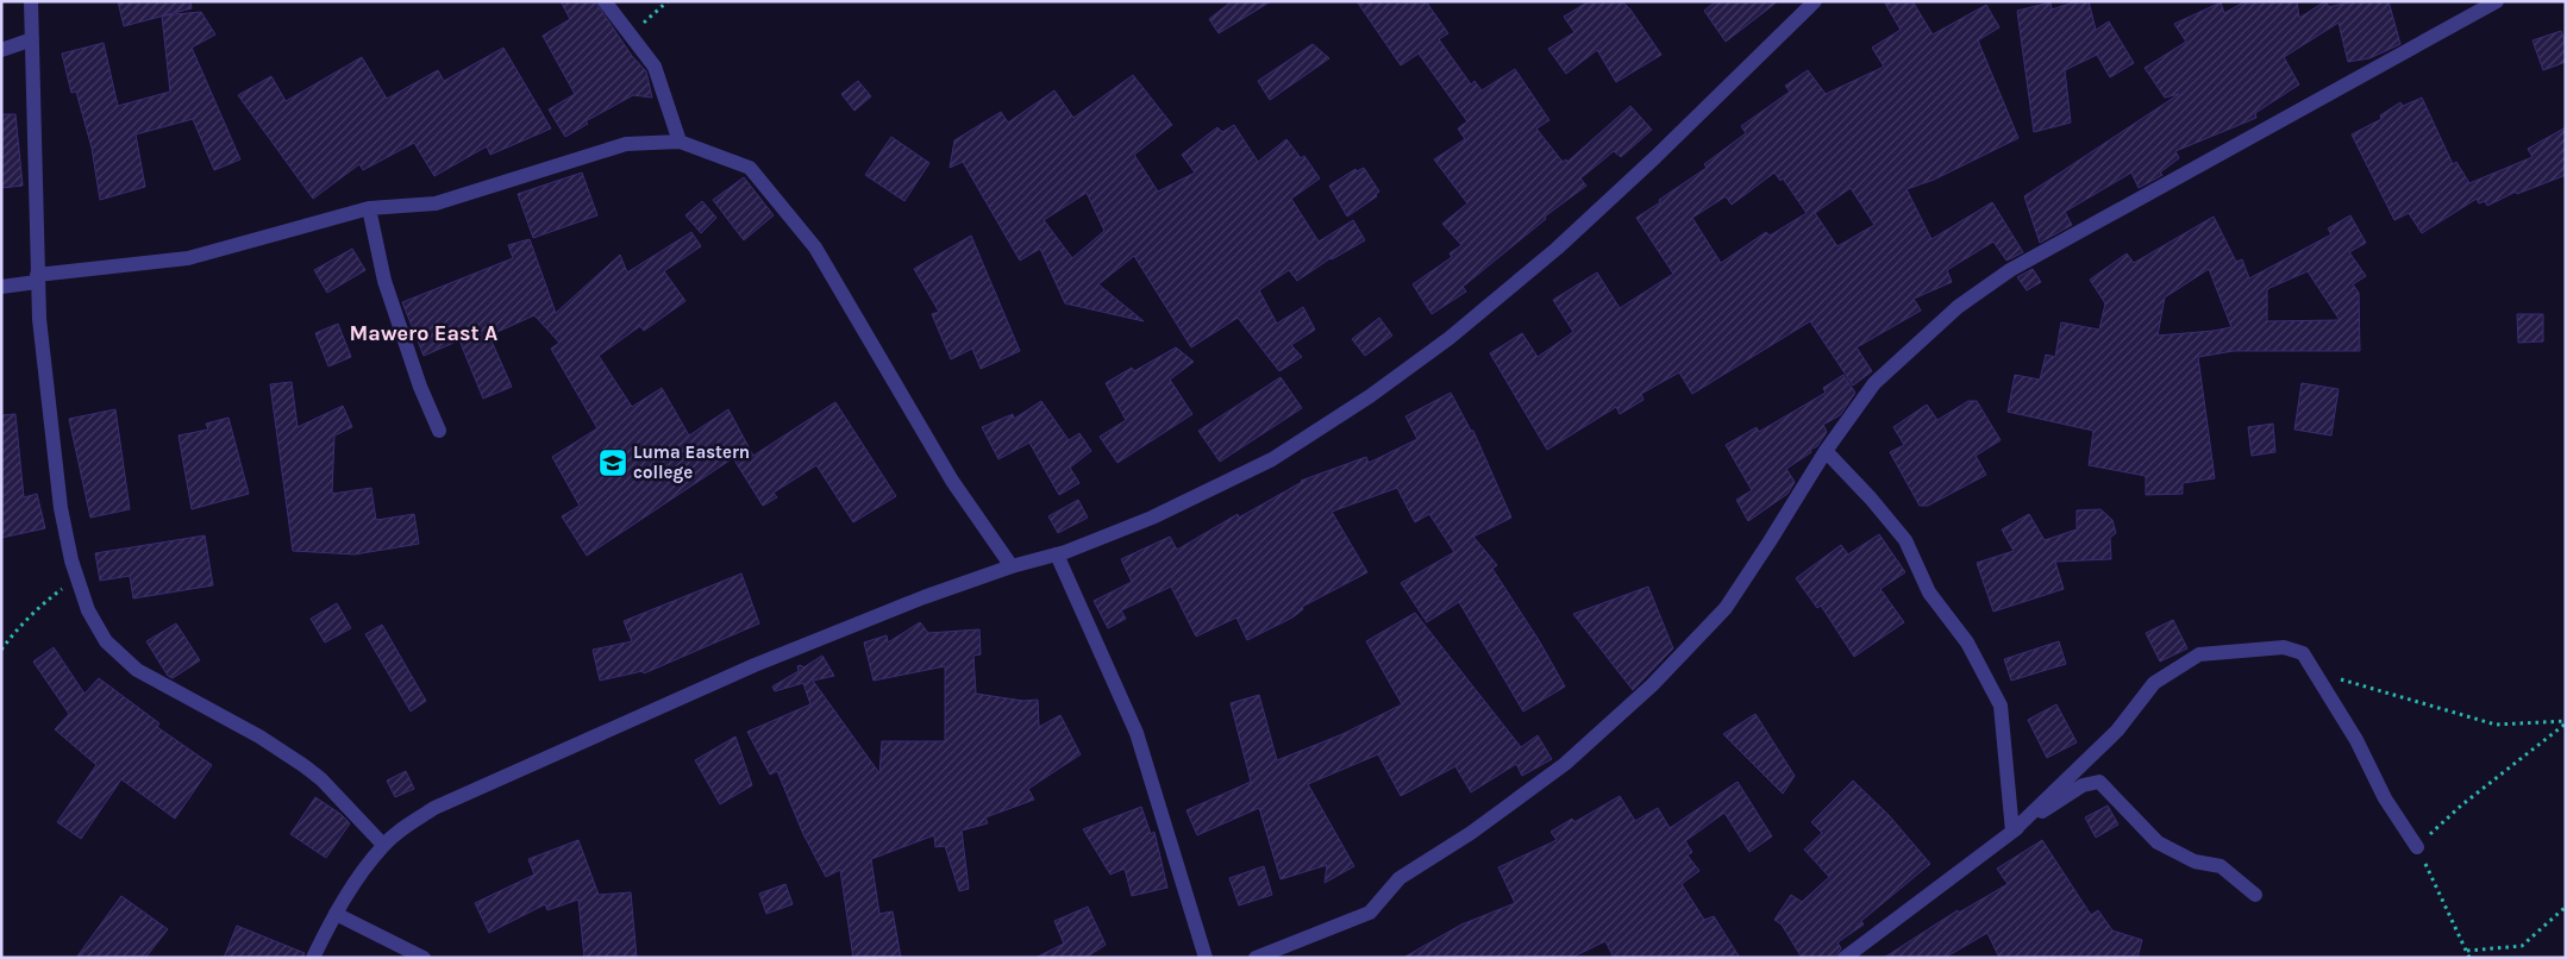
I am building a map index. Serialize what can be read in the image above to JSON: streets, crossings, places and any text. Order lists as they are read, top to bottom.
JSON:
{
  "districts": ["Mawero East A"],
  "places": {
    "school or university": ["Luma Eastern college"]
  }
}
